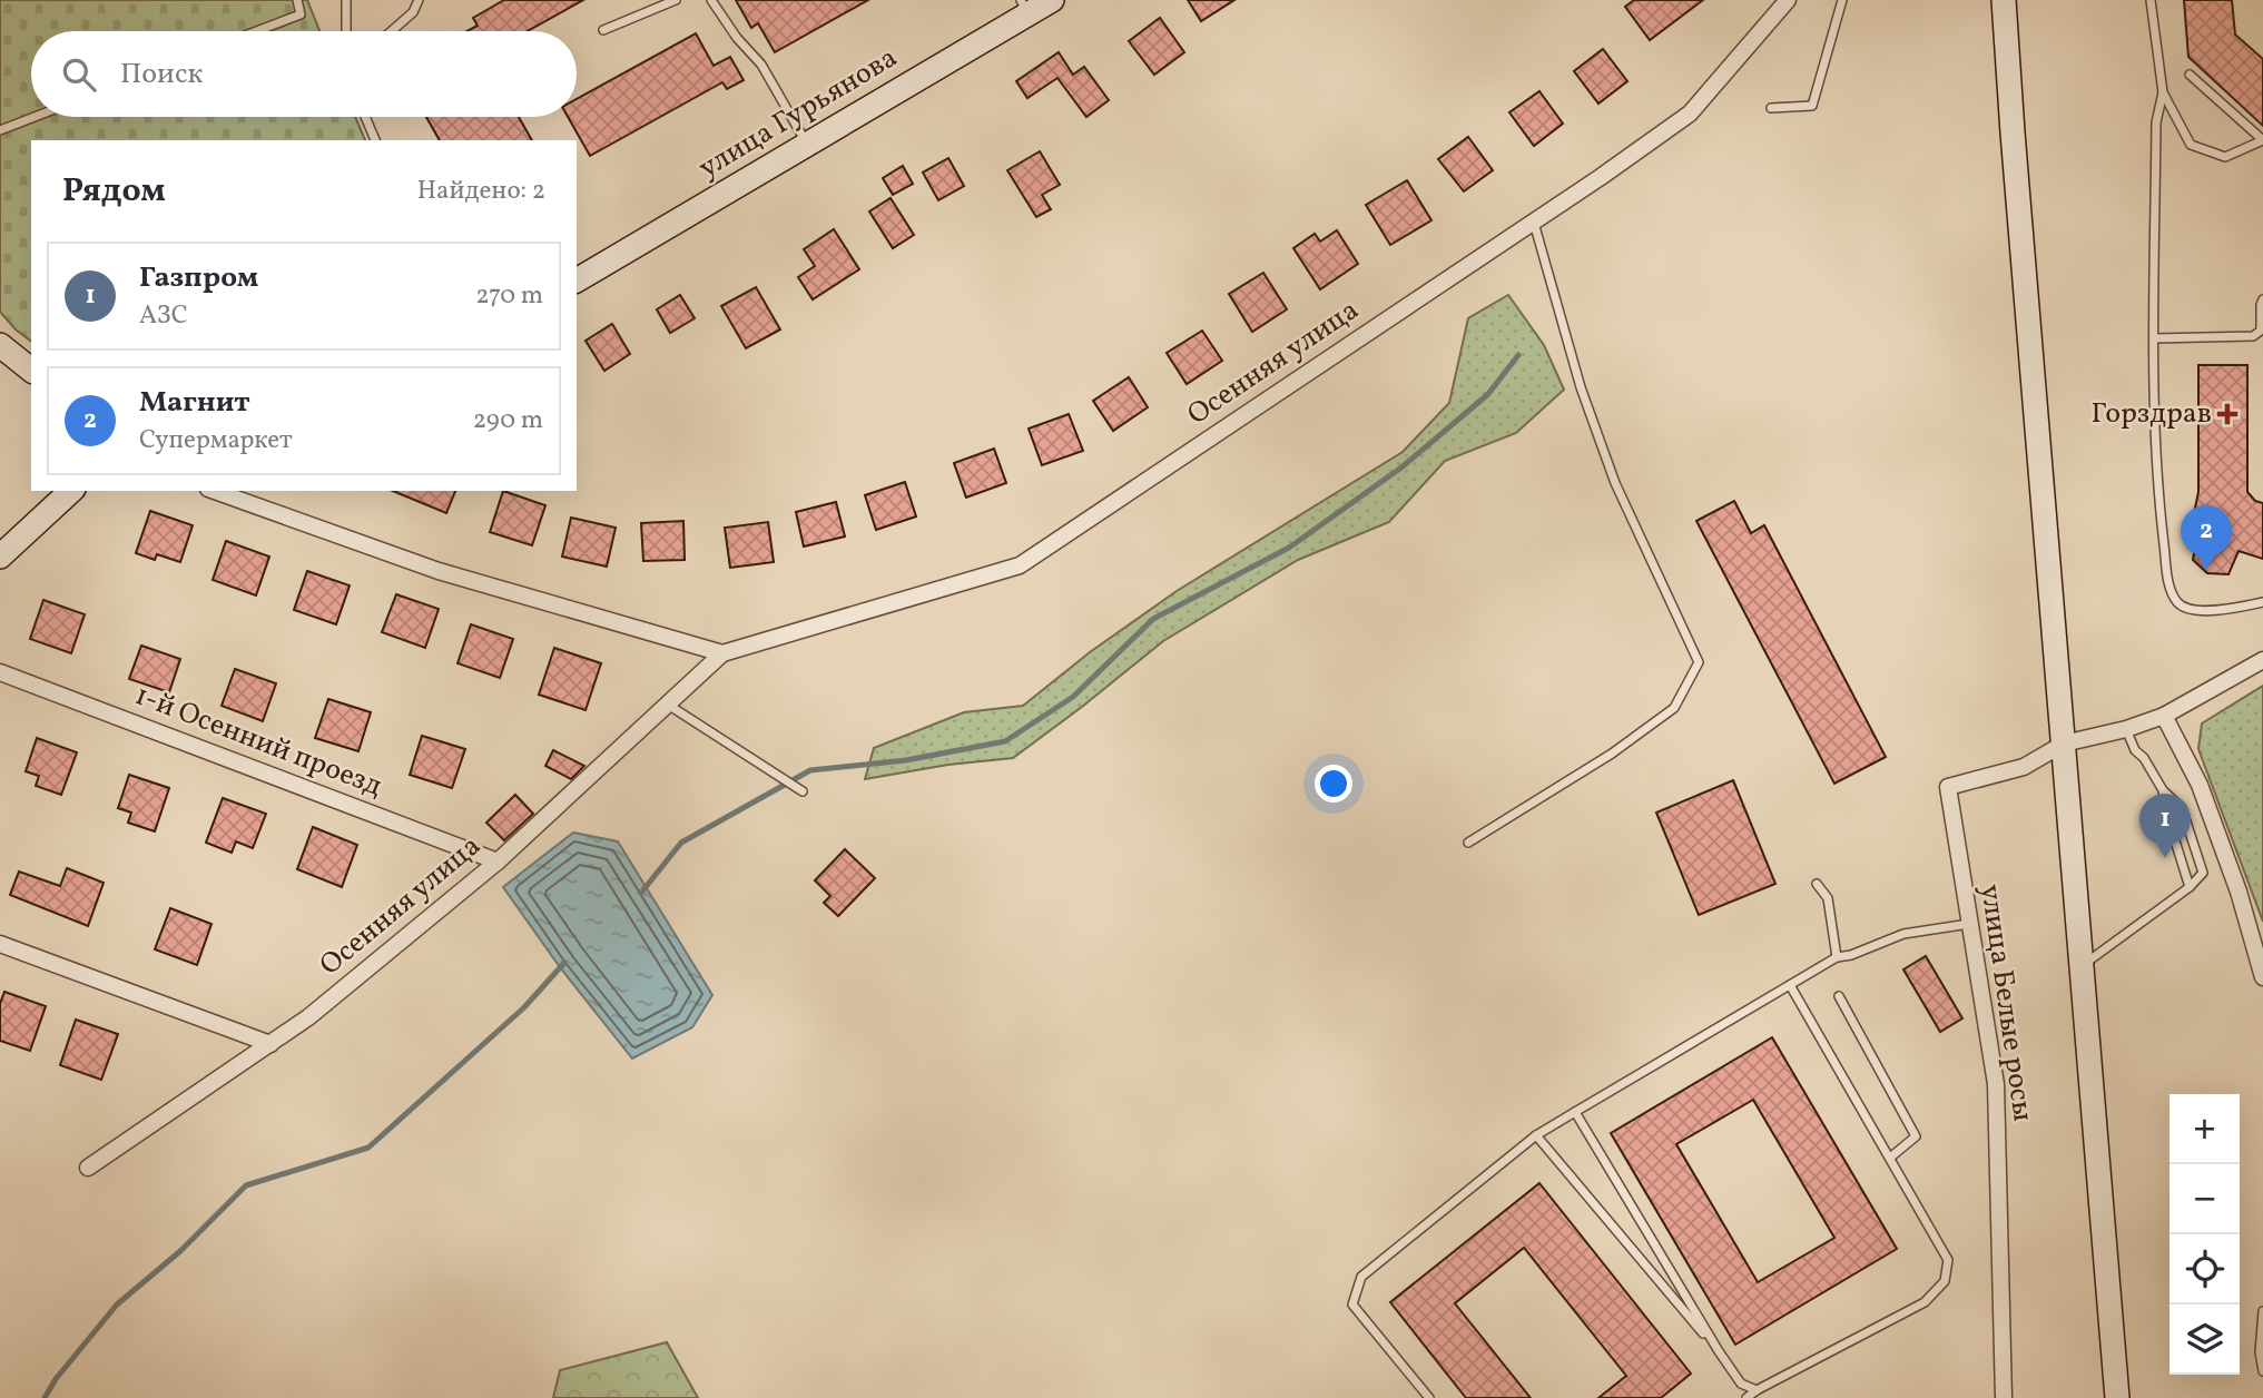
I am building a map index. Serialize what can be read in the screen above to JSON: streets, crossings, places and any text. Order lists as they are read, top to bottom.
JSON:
{
  "streets": {
    "main road": ["улица Гурьянова"],
    "street": ["Осенняя улица", "1-й Осенний проезд", "улица Белые росы"]
  },
  "crossings": [
    ["Осенняя улица", "1-й Осенний проезд"]
  ],
  "places": {
    "health": ["Горздрав"]
  },
  "page": {
    "search": "Поиск",
    "heading": ["Рядом", "Найдено: 2"],
    "list": [
      {
        "mark": "1",
        "name": "Газпром",
        "note": "АЗС",
        "value": "270 m"
      },
      {
        "mark": "2",
        "name": "Магнит",
        "note": "Супермаркет",
        "value": "290 m"
      }
    ],
    "pins": ["2", "1"],
    "map_buttons": ["+", "−"]
  }
}
